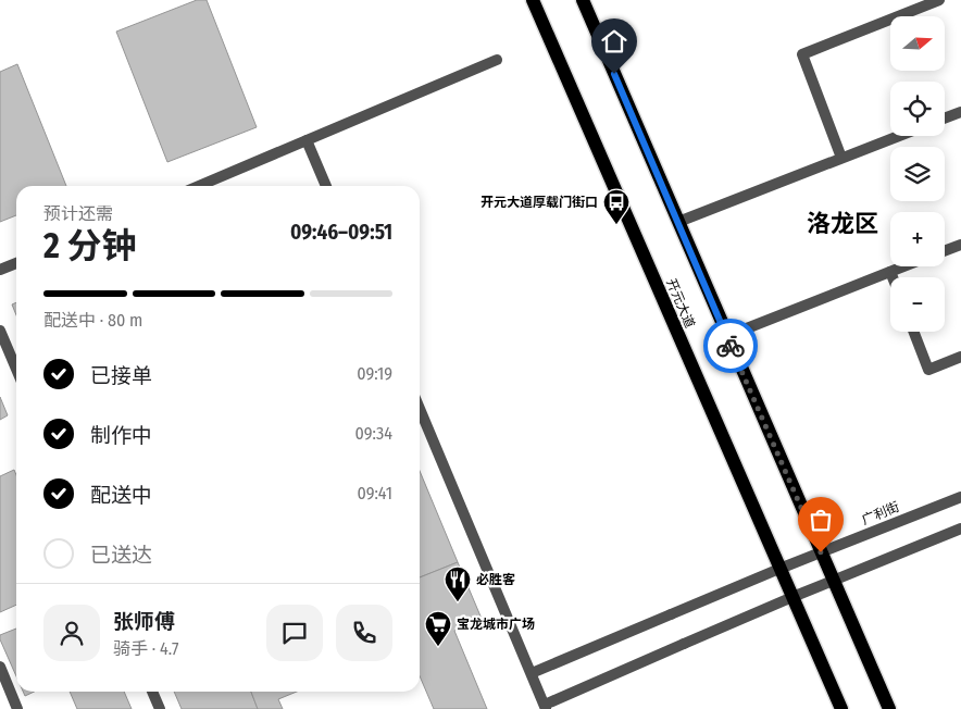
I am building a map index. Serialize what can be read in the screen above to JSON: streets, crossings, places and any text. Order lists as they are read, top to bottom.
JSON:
{
  "streets": {
    "main road": ["开元大道"],
    "street": ["广利街"]
  },
  "crossings": [
    ["开元大道", "广利街"]
  ],
  "districts": ["洛龙区"],
  "places": {
    "bus stop": ["开元大道厚载门街口"],
    "restaurant": ["必胜客"],
    "supermarket": ["宝龙城市广场"]
  },
  "north": "right",
  "page": {
    "map_buttons": ["+", "−"],
    "heading": ["2 分钟", "预计还需", "09:46–09:51"],
    "panel": ["张师傅", "骑手 · 4.7"],
    "bar": "配送中 · 80 m",
    "list": [
      ["已接单", "09:19"],
      ["制作中", "09:34"],
      ["配送中", "09:41"],
      "已送达"
    ]
  }
}
